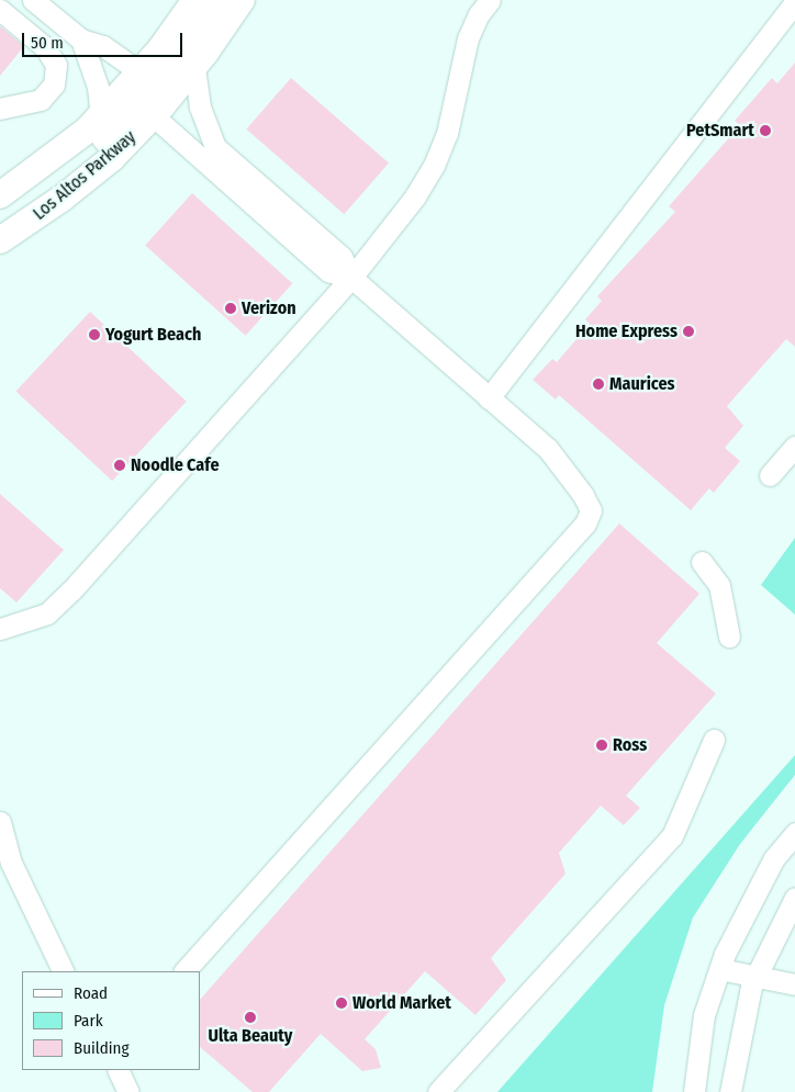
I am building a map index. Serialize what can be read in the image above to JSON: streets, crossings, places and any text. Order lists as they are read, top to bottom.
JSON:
{
  "streets": {
    "main road": ["Los Altos Parkway"]
  },
  "places": [
    "PetSmart",
    "Verizon",
    "Home Express",
    "Yogurt Beach",
    "Maurices",
    "Noodle Cafe",
    "Ross",
    "World Market",
    "Ulta Beauty"
  ],
  "legend": ["Road", "Park", "Building"],
  "scale_bar": "50 m"
}
